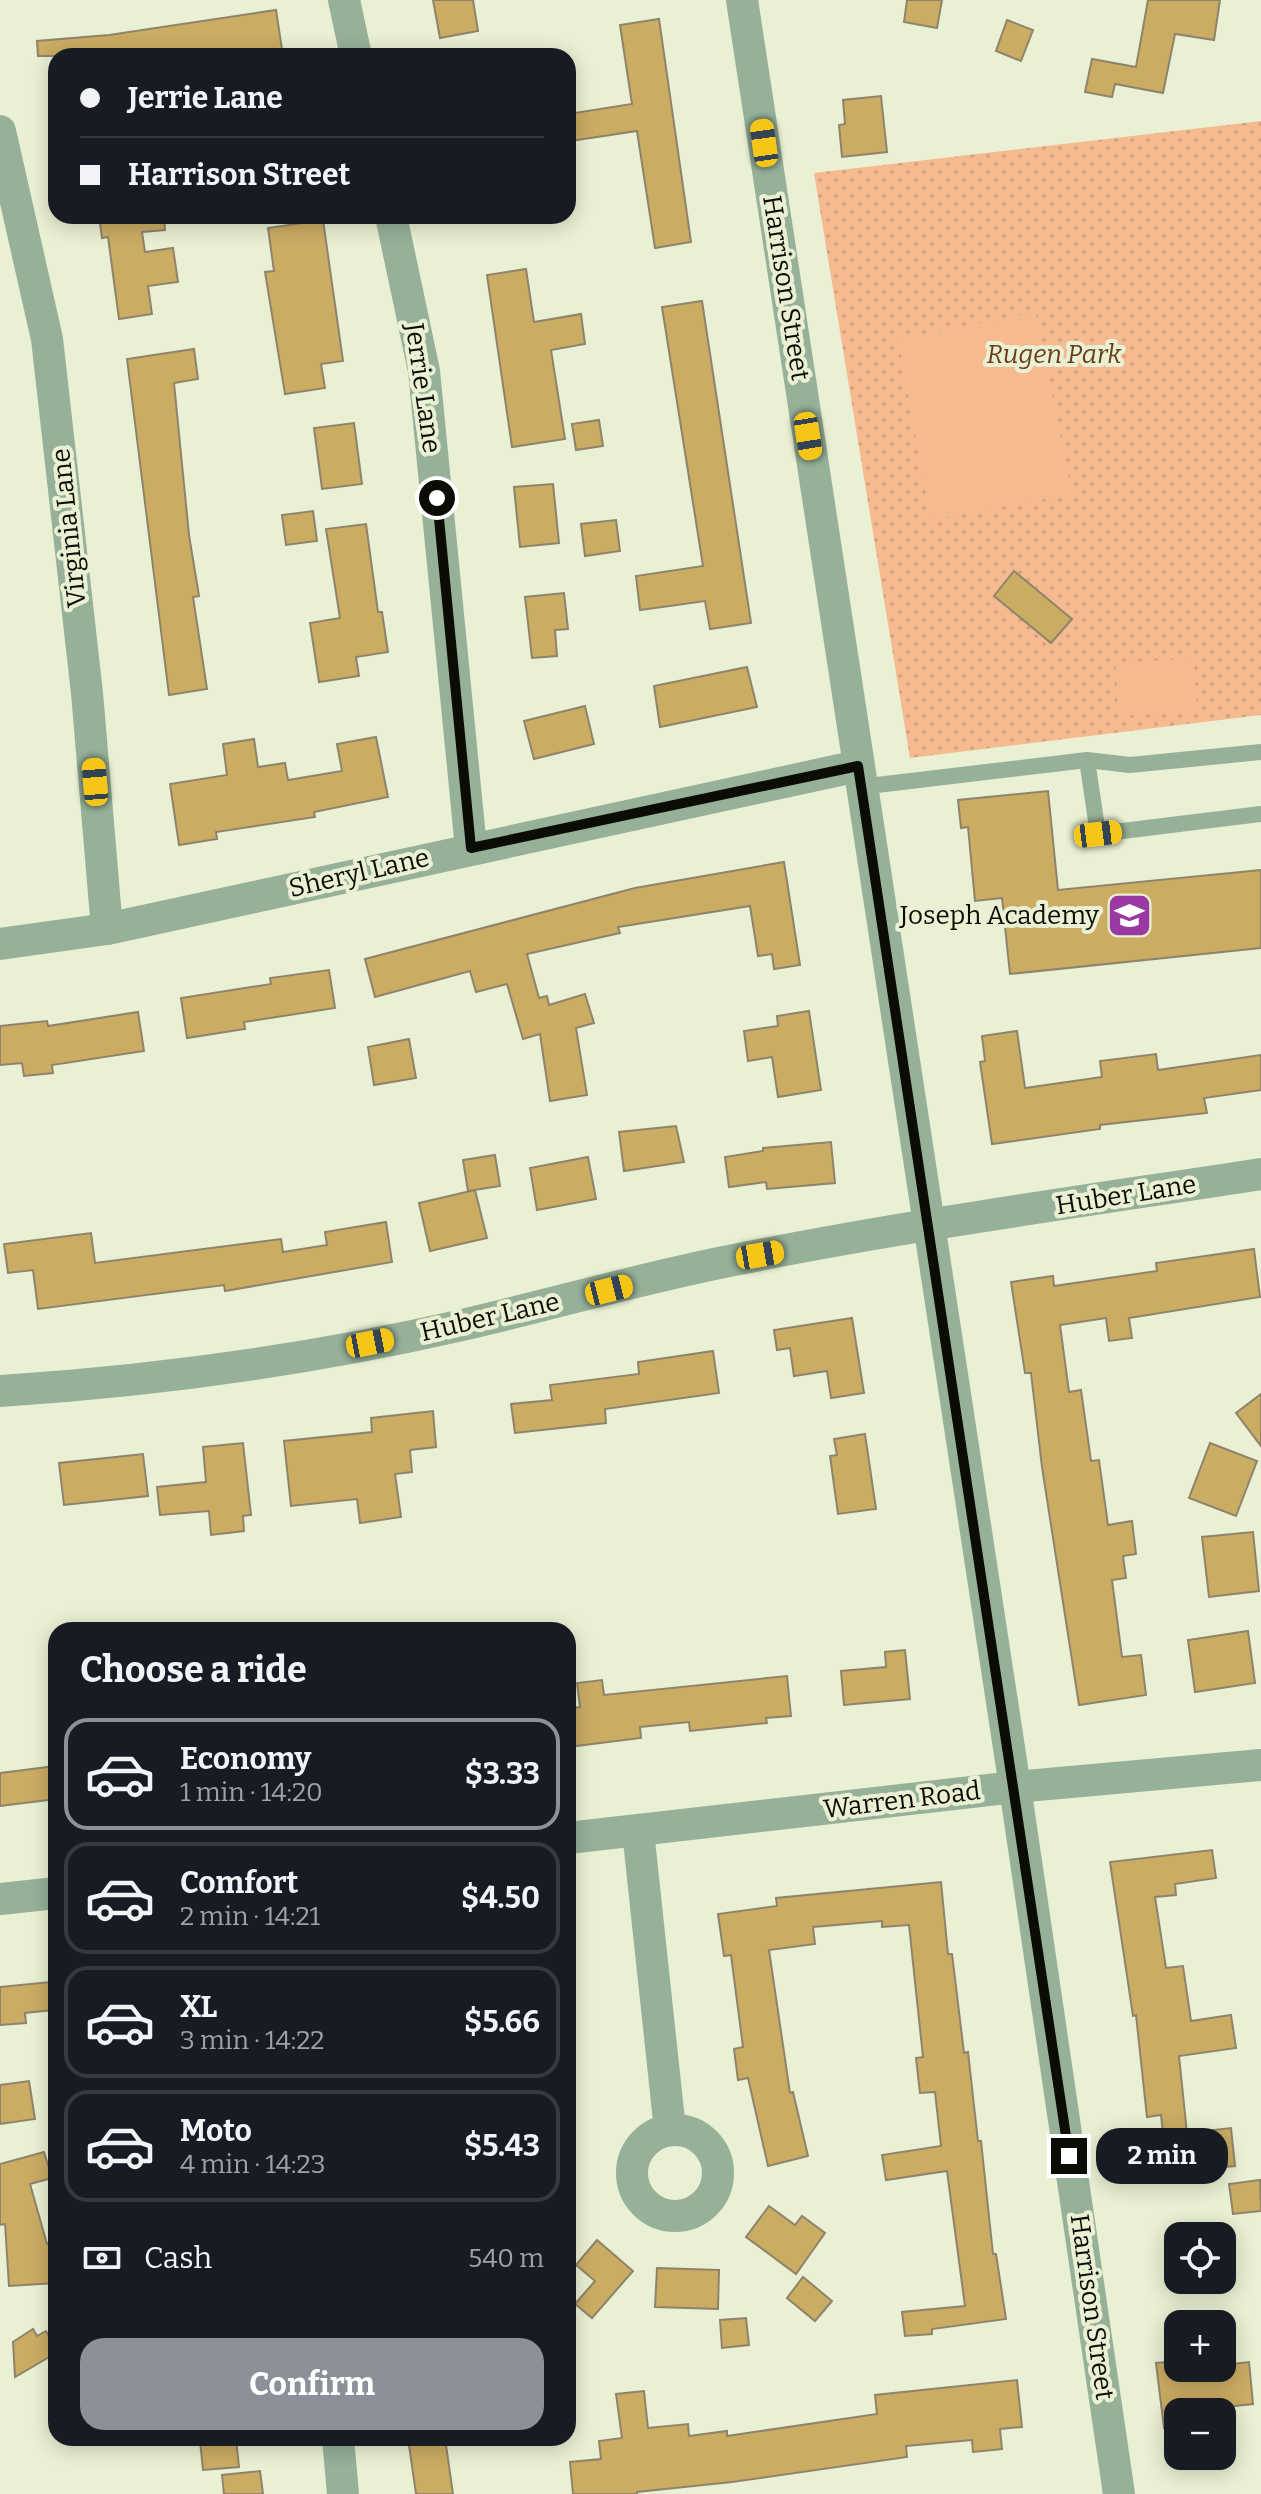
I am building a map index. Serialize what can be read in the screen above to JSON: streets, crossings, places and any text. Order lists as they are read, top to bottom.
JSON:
{
  "streets": {
    "street": [
      "Harrison Street",
      "Jerrie Lane",
      "Virginia Lane",
      "Sheryl Lane",
      "Huber Lane",
      "Warren Road"
    ]
  },
  "crossings": [
    ["Harrison Street", "Sheryl Lane"],
    ["Harrison Street", "Huber Lane"],
    ["Harrison Street", "Warren Road"],
    ["Jerrie Lane", "Sheryl Lane"],
    ["Virginia Lane", "Sheryl Lane"]
  ],
  "parks": ["Rugen Park"],
  "places": {
    "school or university": ["Joseph Academy"]
  },
  "page": {
    "banner": ["Jerrie Lane", "Harrison Street"],
    "heading": "Choose a ride",
    "list": [
      {
        "name": "Economy",
        "note": "1 min · 14:20",
        "value": "$3.33"
      },
      {
        "name": "Comfort",
        "note": "2 min · 14:21",
        "value": "$4.50"
      },
      {
        "name": "XL",
        "note": "3 min · 14:22",
        "value": "$5.66"
      },
      {
        "name": "Moto",
        "note": "4 min · 14:23",
        "value": "$5.43"
      }
    ],
    "bubble": "2 min",
    "pay": ["Cash", "540 m"],
    "map_buttons": ["+", "−"],
    "buttons": "Confirm"
  }
}
